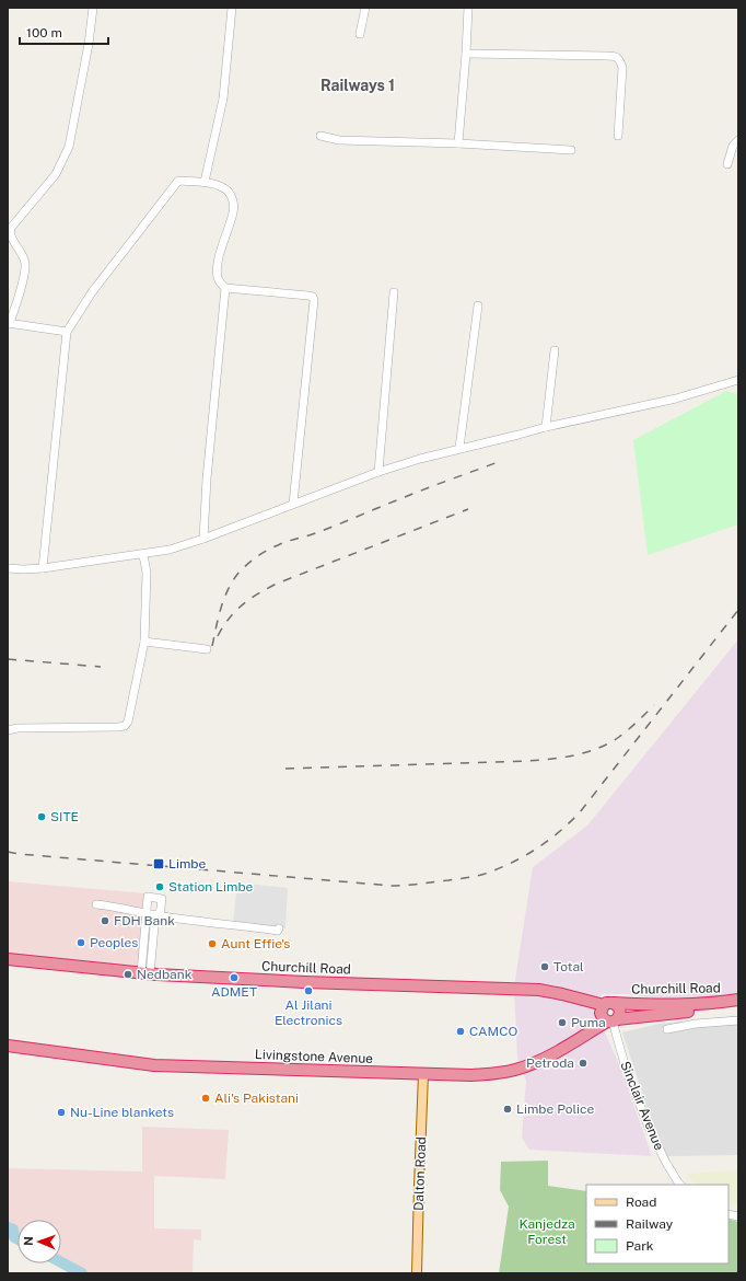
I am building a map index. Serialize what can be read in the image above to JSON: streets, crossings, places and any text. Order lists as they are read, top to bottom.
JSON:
{
  "streets": {
    "highway": ["Churchill Road", "Livingstone Avenue"],
    "main road": ["Dalton Road"],
    "street": ["Sinclair Avenue"]
  },
  "crossings": [
    ["Churchill Road", "Livingstone Avenue"],
    ["Churchill Road", "Sinclair Avenue"],
    ["Livingstone Avenue", "Sinclair Avenue"],
    ["Livingstone Avenue", "Dalton Road"]
  ],
  "districts": ["Railways 1"],
  "parks": ["Kanjedza Forest"],
  "places": {
    "other": [
      "SITE",
      "Station Limbe",
      "FDH Bank",
      "Peoples",
      "Aunt Effie's",
      "Total",
      "Nedbank",
      "ADMET",
      "Al Jilani Electronics",
      "Puma",
      "CAMCO",
      "Petroda",
      "Ali's Pakistani",
      "Limbe Police",
      "Nu-Line blankets"
    ],
    "transit": ["Limbe"]
  },
  "legend": ["Road", "Railway", "Park"],
  "scale_bar": "100 m",
  "north": "left"
}
